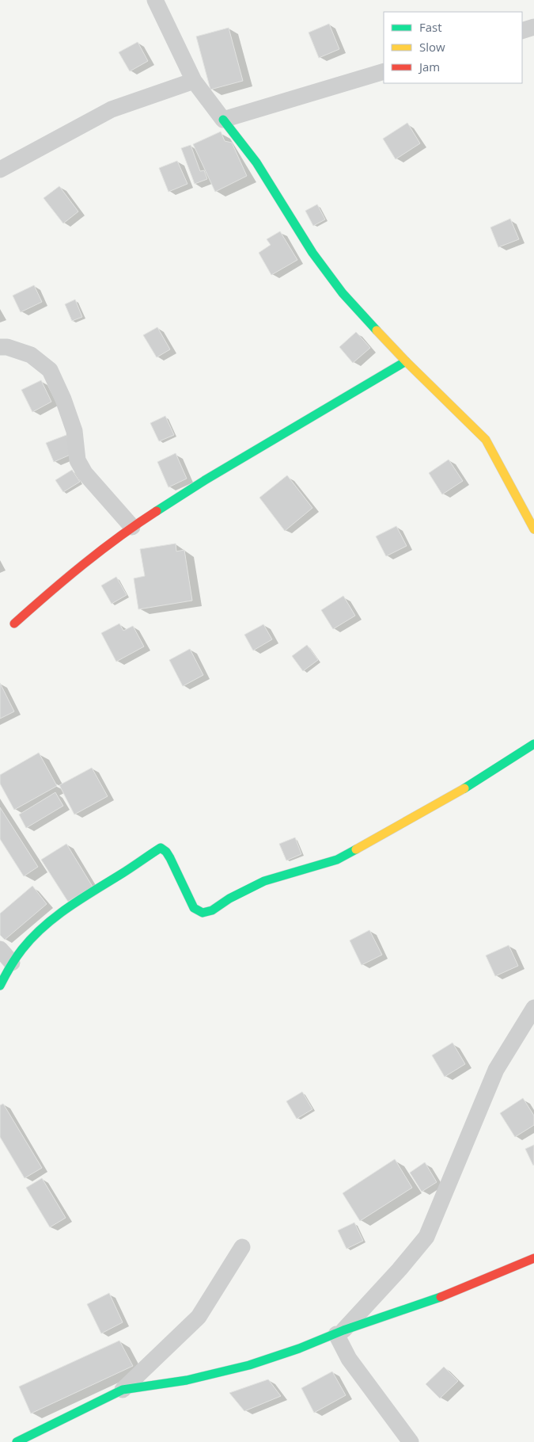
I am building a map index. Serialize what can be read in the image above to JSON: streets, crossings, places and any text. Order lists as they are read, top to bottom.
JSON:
{
  "legend": ["Fast", "Slow", "Jam"]
}
